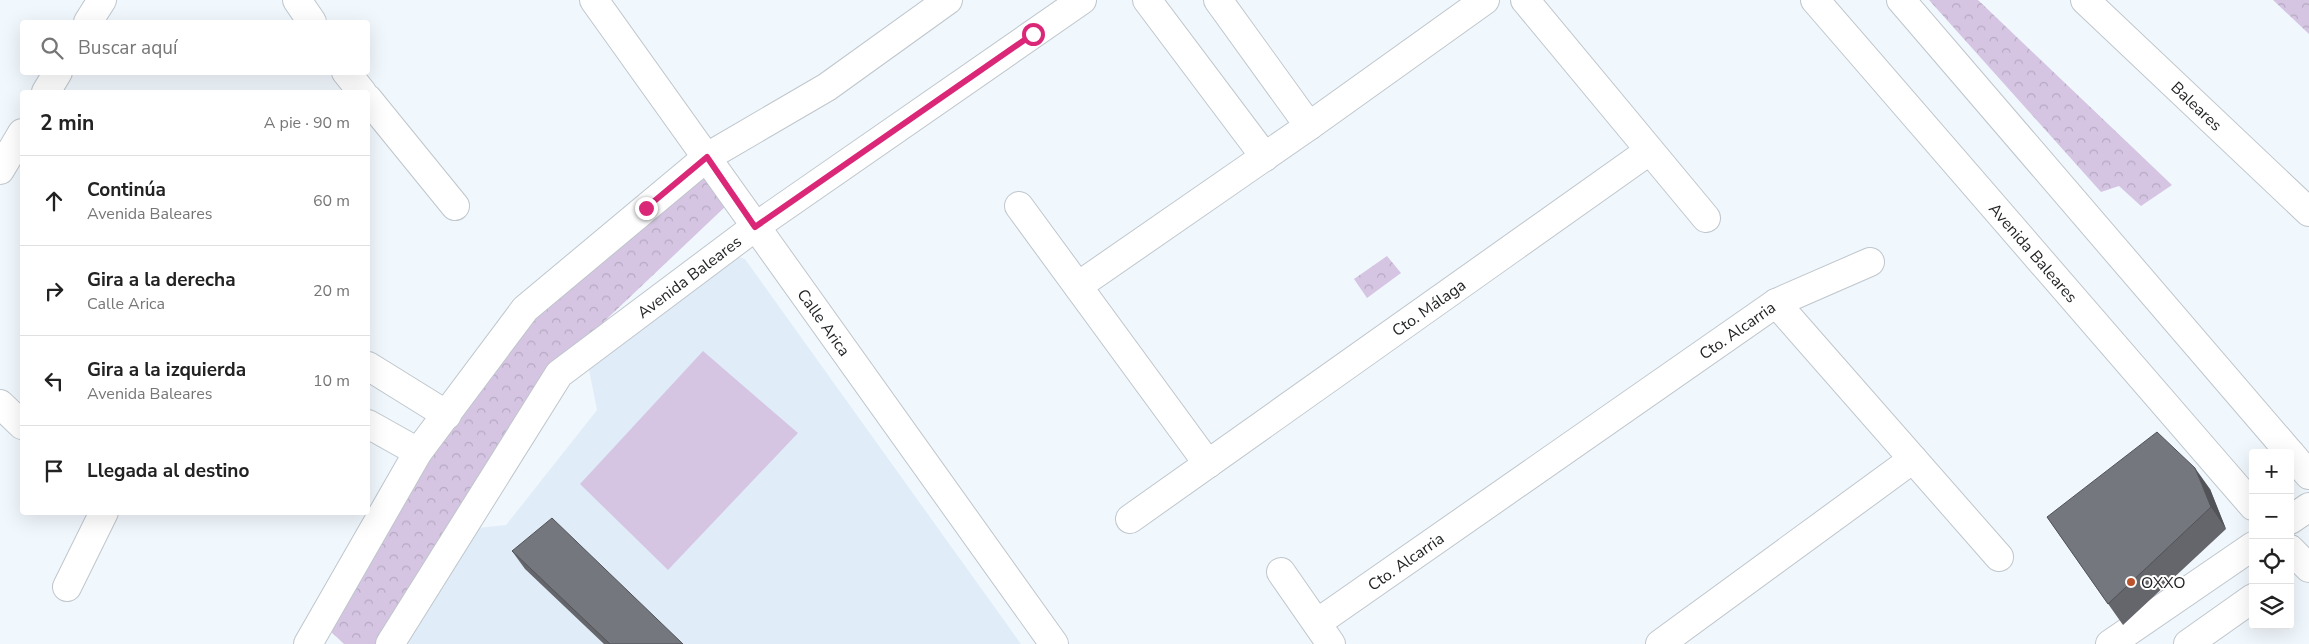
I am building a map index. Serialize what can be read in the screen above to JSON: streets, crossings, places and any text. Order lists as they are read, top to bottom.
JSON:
{
  "streets": {
    "street": [
      "Baleares",
      "Avenida Baleares",
      "Cto. Málaga",
      "Calle Arica",
      "Cto. Alcarria"
    ]
  },
  "crossings": [
    ["Avenida Baleares", "Calle Arica"]
  ],
  "places": ["OXXO"],
  "page": {
    "search": "Buscar aquí",
    "heading": ["2 min", "A pie · 90 m"],
    "list": [
      ["Continúa", "Avenida Baleares", "60 m"],
      ["Gira a la derecha", "Calle Arica", "20 m"],
      ["Gira a la izquierda", "Avenida Baleares", "10 m"],
      "Llegada al destino"
    ],
    "map_buttons": ["+", "−"]
  }
}
